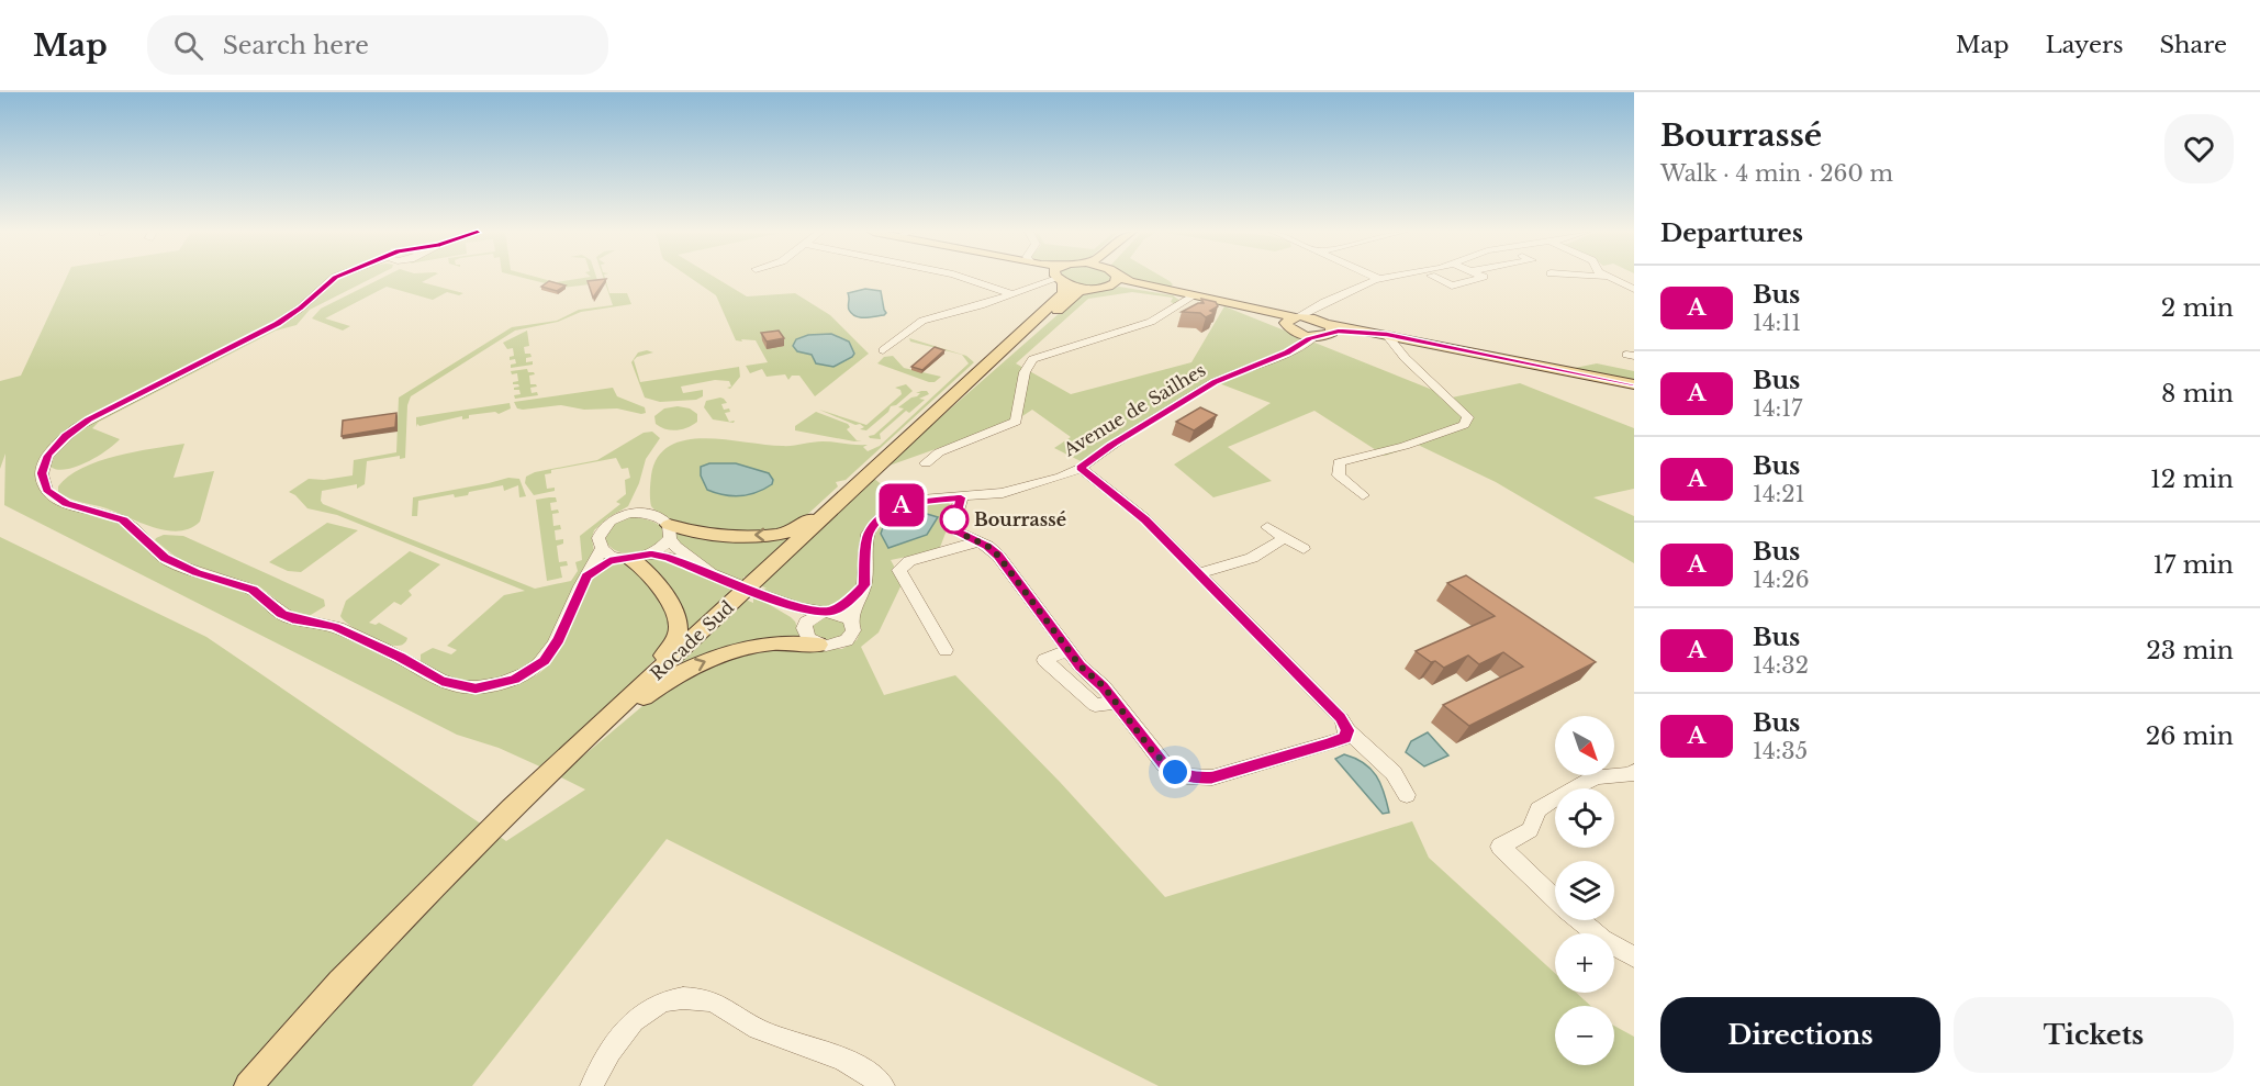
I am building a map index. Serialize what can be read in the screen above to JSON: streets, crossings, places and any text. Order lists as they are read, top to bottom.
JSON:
{
  "streets": {
    "main road": ["Rocade Sud"],
    "street": ["Avenue de Sailhes"]
  },
  "places": ["Bourrassé"],
  "lines": ["bus line A"],
  "north": "bottom right",
  "page": {
    "header": "Map",
    "search": "Search here",
    "nav": ["Map", "Layers", "Share"],
    "on_map": "A",
    "heading": [
      ["Bourrassé", "Walk · 4 min · 260 m"],
      "Departures"
    ],
    "list": [
      {
        "mark": "A",
        "name": "Bus",
        "note": "14:11",
        "value": "2 min"
      },
      {
        "mark": "A",
        "name": "Bus",
        "note": "14:17",
        "value": "8 min"
      },
      {
        "mark": "A",
        "name": "Bus",
        "note": "14:21",
        "value": "12 min"
      },
      {
        "mark": "A",
        "name": "Bus",
        "note": "14:26",
        "value": "17 min"
      },
      {
        "mark": "A",
        "name": "Bus",
        "note": "14:32",
        "value": "23 min"
      },
      {
        "mark": "A",
        "name": "Bus",
        "note": "14:35",
        "value": "26 min"
      }
    ],
    "map_buttons": ["+", "−"],
    "buttons": ["Directions", "Tickets"]
  }
}
